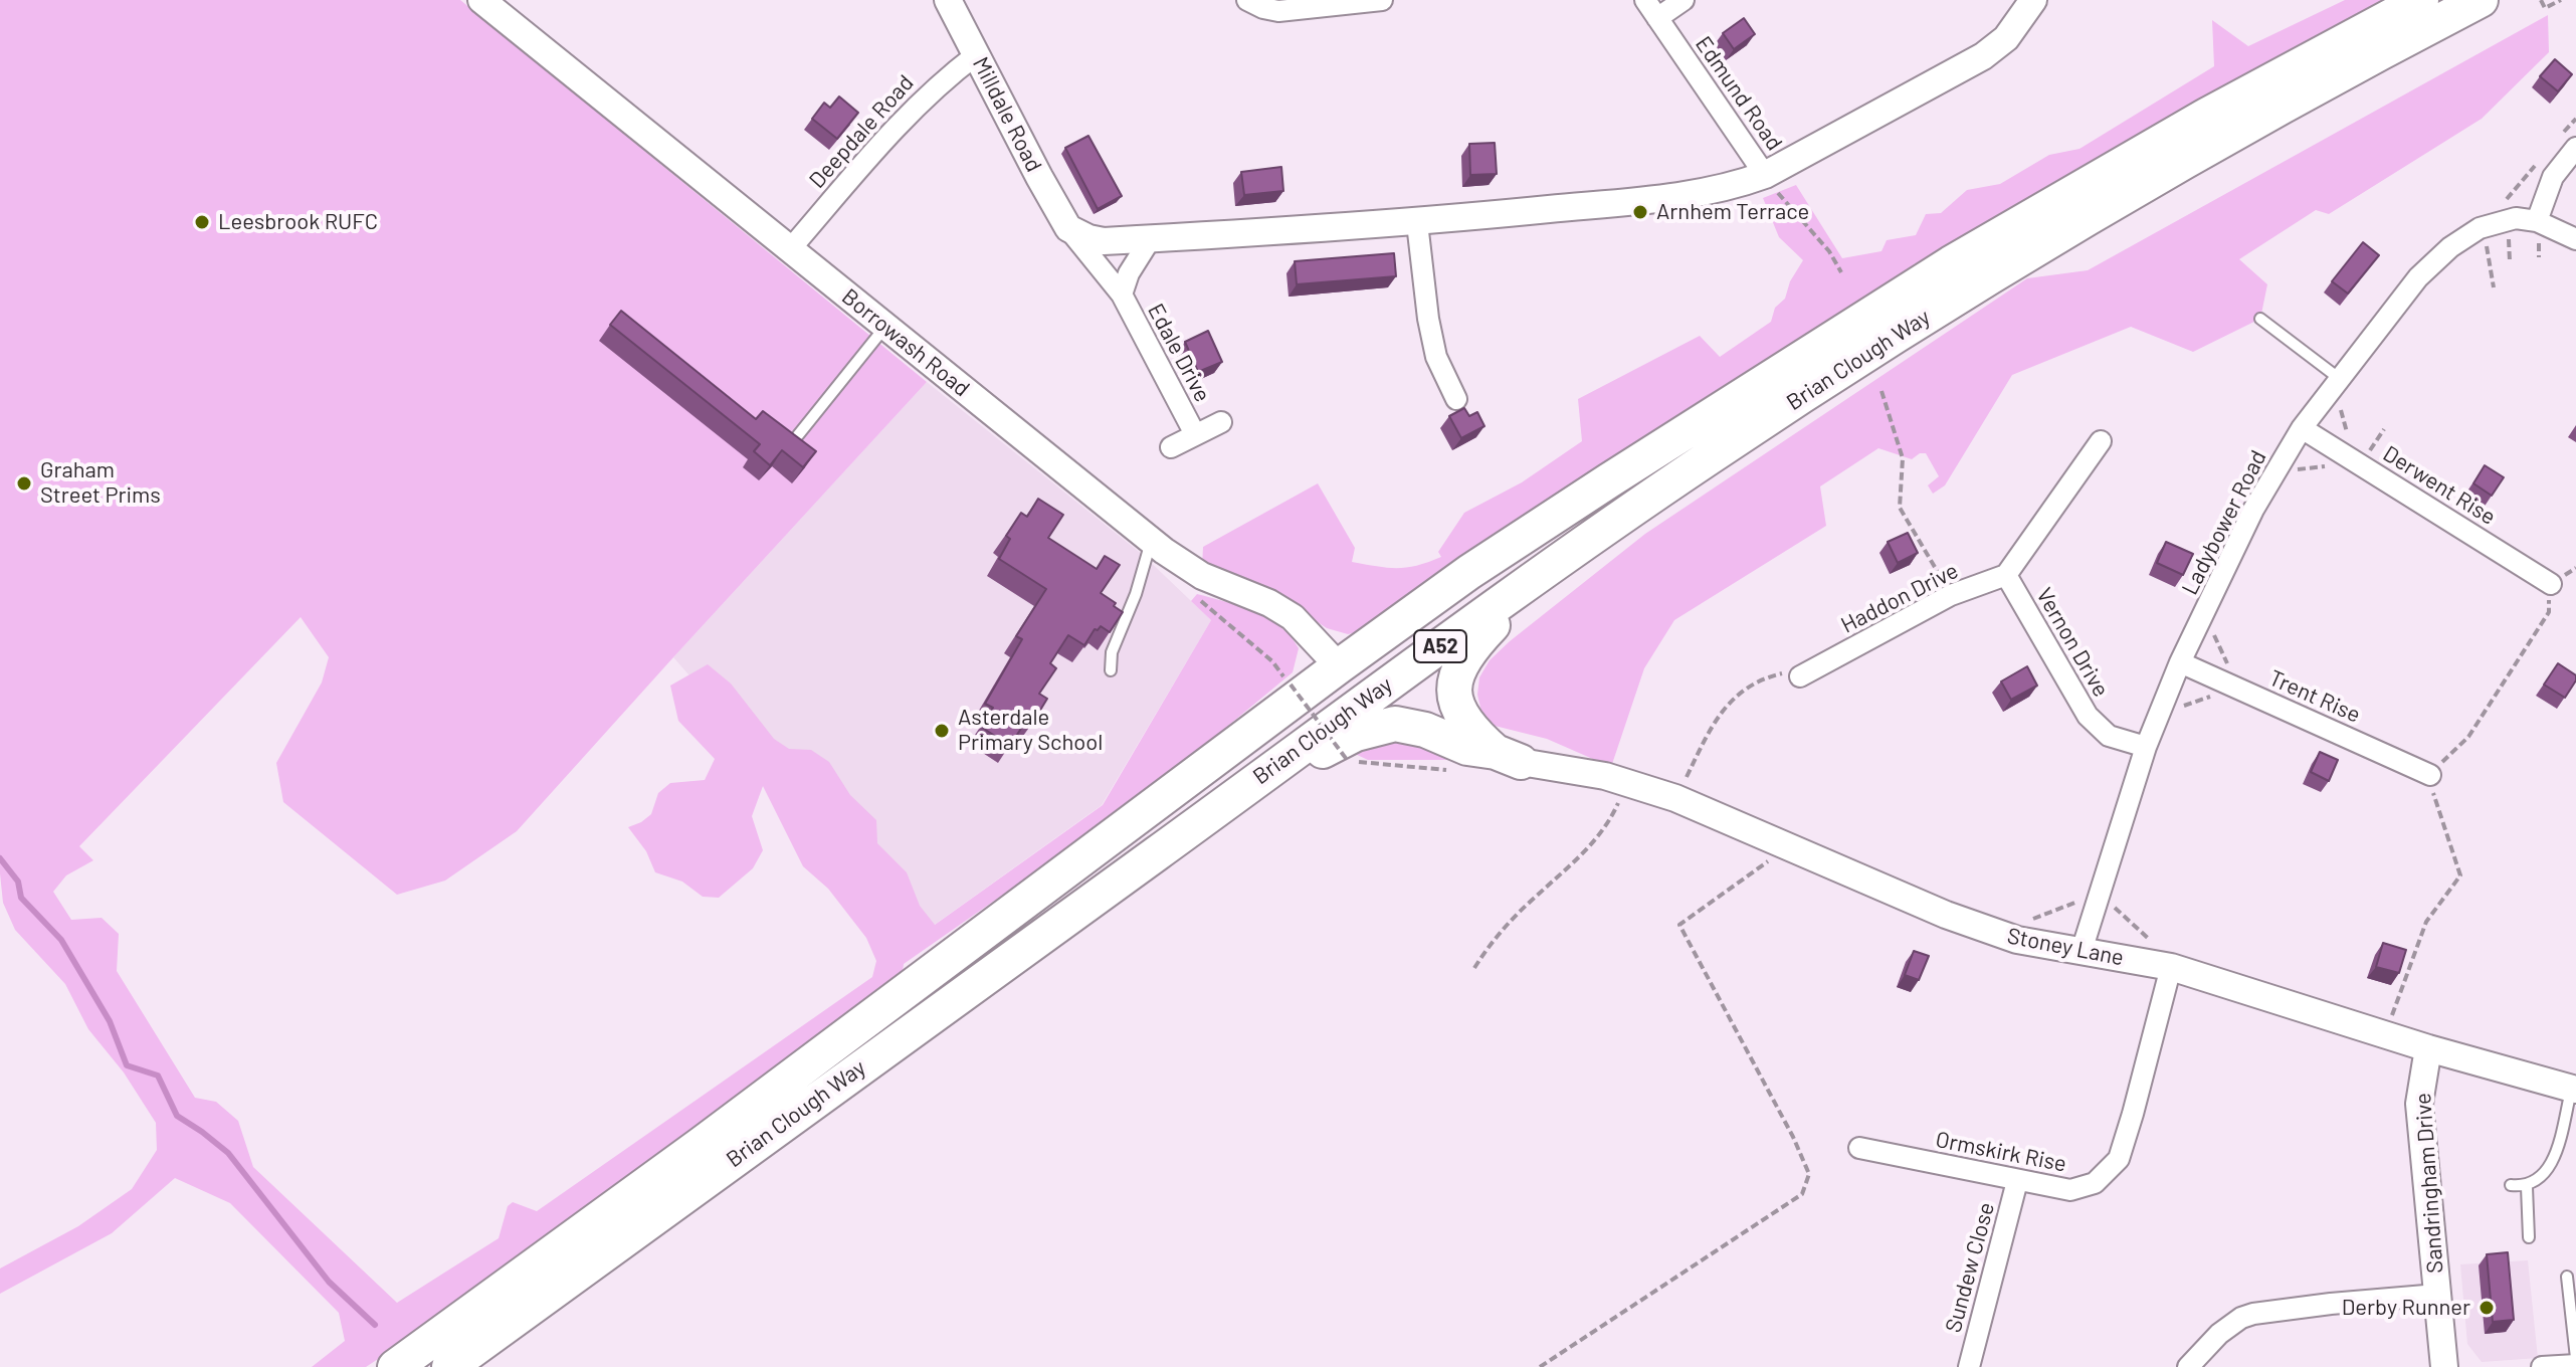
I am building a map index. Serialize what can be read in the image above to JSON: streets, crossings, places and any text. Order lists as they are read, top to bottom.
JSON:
{
  "streets": {
    "highway": ["Brian Clough Way", "A52"],
    "street": [
      "Edmund Road",
      "Milldale Road",
      "Deepdale Road",
      "Borrowash Road",
      "Edale Drive",
      "Derwent Rise",
      "Ladybower Road",
      "Haddon Drive",
      "Vernon Drive",
      "Trent Rise",
      "Stoney Lane",
      "Ormskirk Rise",
      "Sandringham Drive",
      "Sundew Close"
    ]
  },
  "crossings": [
    ["Milldale Road", "Deepdale Road"],
    ["Milldale Road", "Edale Drive"],
    ["Deepdale Road", "Borrowash Road"],
    ["Borrowash Road", "Brian Clough Way"],
    ["Derwent Rise", "Ladybower Road"],
    ["Ladybower Road", "Vernon Drive"],
    ["Ladybower Road", "Trent Rise"],
    ["Ladybower Road", "Stoney Lane"],
    ["Haddon Drive", "Vernon Drive"],
    ["Stoney Lane", "Ormskirk Rise"],
    ["Stoney Lane", "Sandringham Drive"],
    ["Ormskirk Rise", "Sundew Close"]
  ],
  "places": [
    "Arnhem Terrace",
    "Leesbrook RUFC",
    "Graham Street Prims",
    "Asterdale Primary School",
    "Derby Runner"
  ]
}
